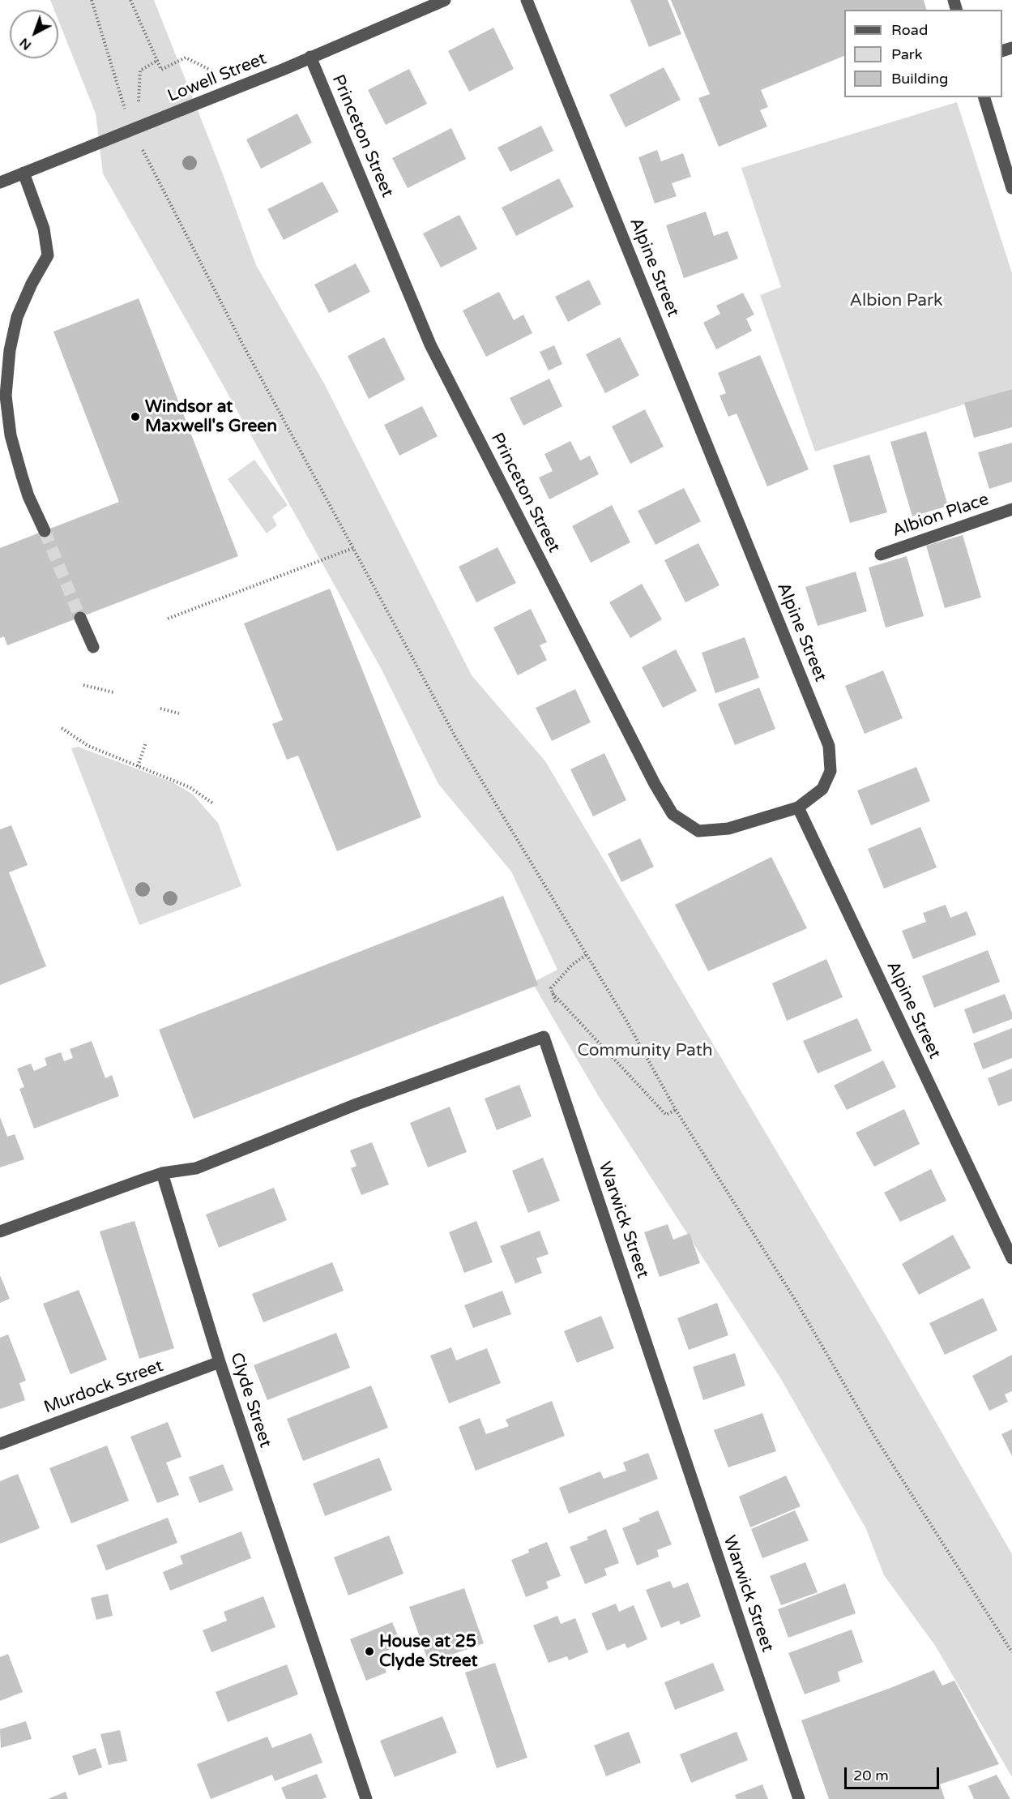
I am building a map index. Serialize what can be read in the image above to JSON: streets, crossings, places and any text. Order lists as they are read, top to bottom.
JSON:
{
  "streets": {
    "street": [
      "Lowell Street",
      "Princeton Street",
      "Alpine Street",
      "Albion Place",
      "Warwick Street",
      "Murdock Street",
      "Clyde Street"
    ]
  },
  "crossings": [
    ["Lowell Street", "Princeton Street"],
    ["Princeton Street", "Alpine Street"],
    ["Warwick Street", "Clyde Street"],
    ["Murdock Street", "Clyde Street"]
  ],
  "parks": ["Albion Park", "Community Path"],
  "places": ["Windsor at Maxwell's Green", "House at 25 Clyde Street"],
  "legend": ["Road", "Park", "Building"],
  "scale_bar": "20 m",
  "north": "bottom left"
}
